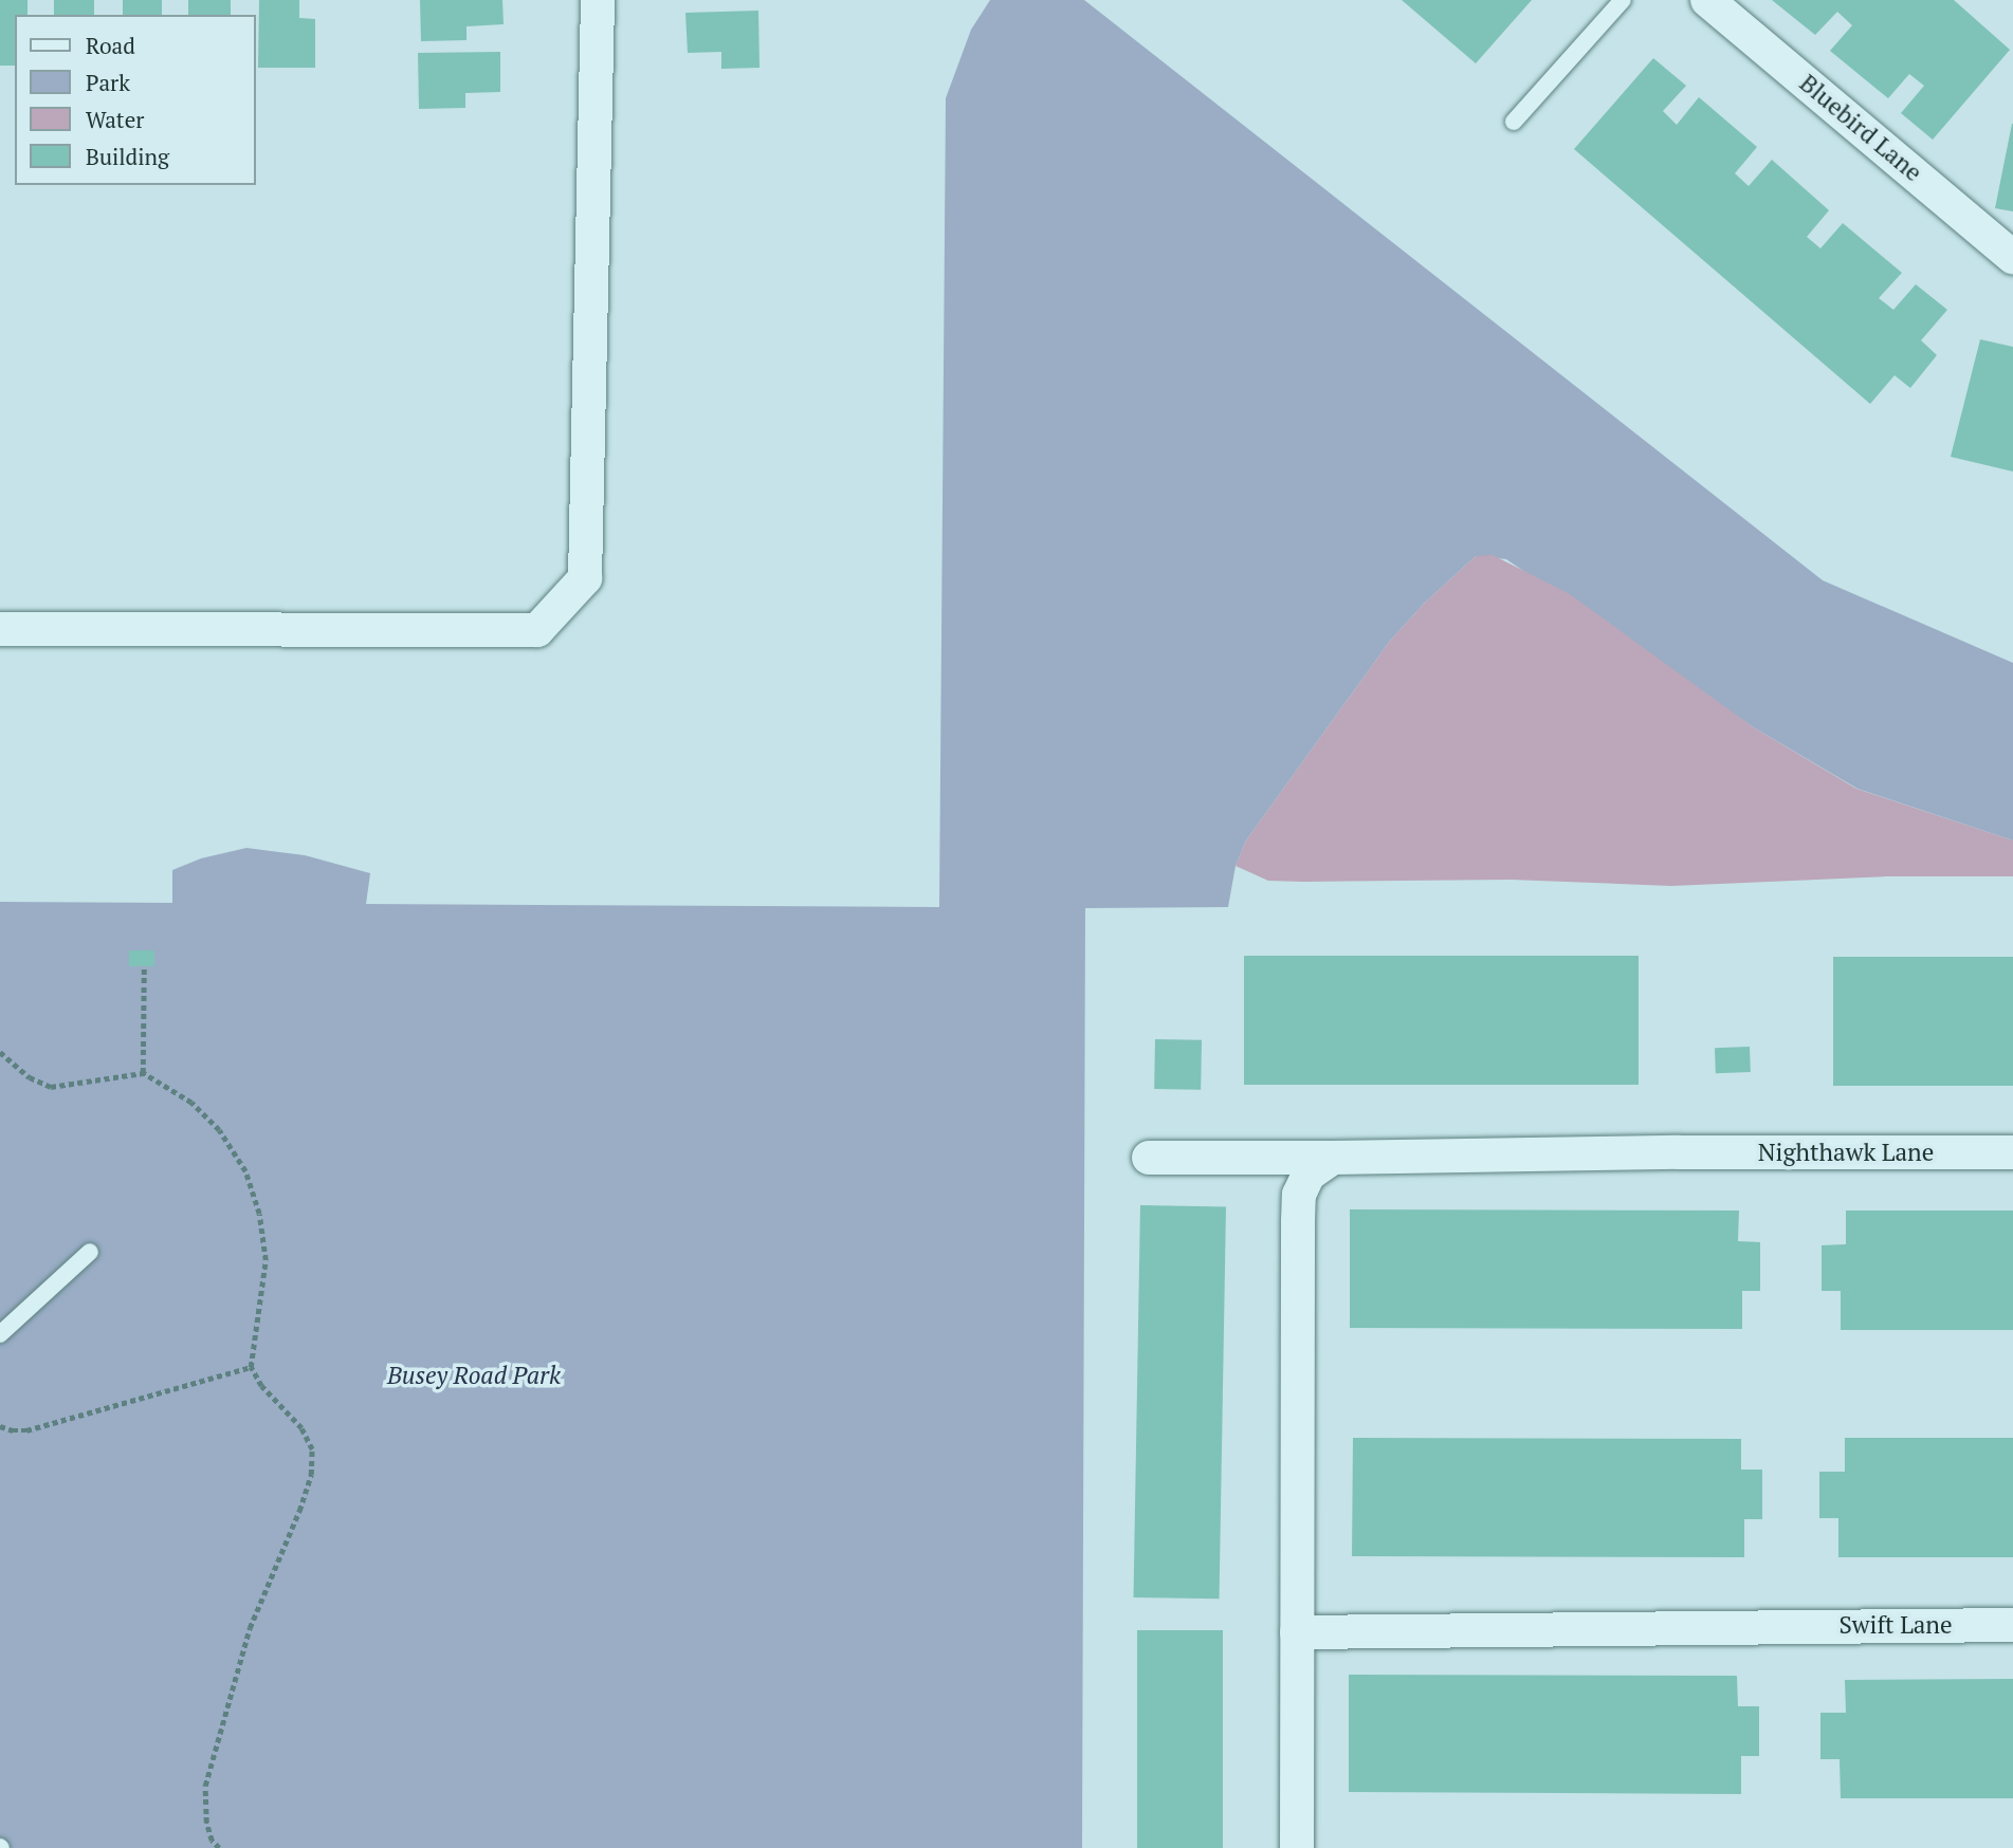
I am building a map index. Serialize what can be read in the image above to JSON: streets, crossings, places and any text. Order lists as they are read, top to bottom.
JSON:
{
  "streets": {
    "street": ["Bluebird Lane", "Nighthawk Lane", "Swift Lane"]
  },
  "parks": ["Busey Road Park"],
  "legend": [
    "Road",
    "Park",
    "Water",
    "Building"
  ]
}
